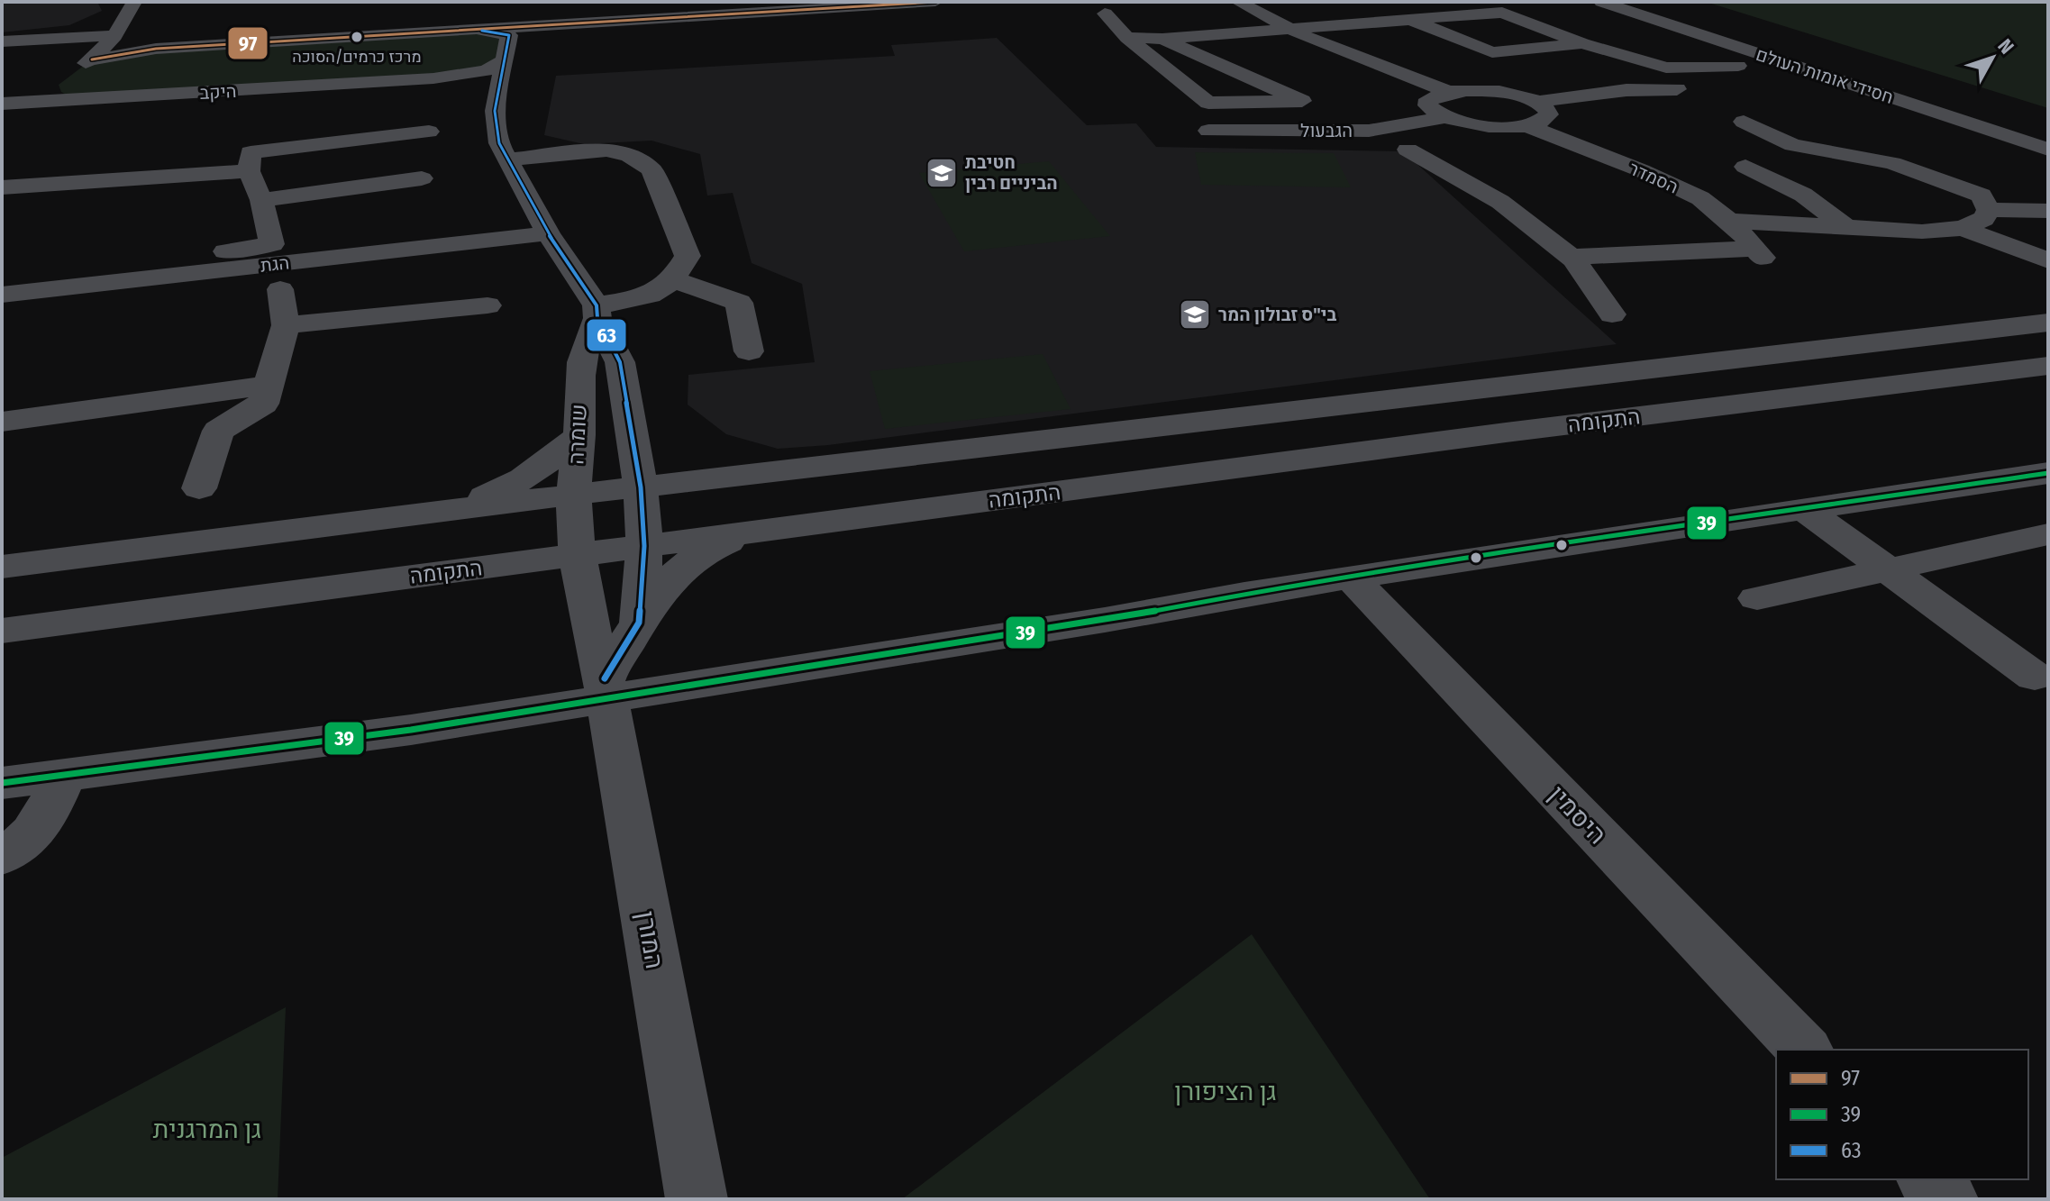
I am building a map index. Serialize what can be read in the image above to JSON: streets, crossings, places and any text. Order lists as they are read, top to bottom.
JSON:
{
  "streets": {
    "street": [
      "חסידי אומות העולם",
      "היקב",
      "הגבעול",
      "הסמדר",
      "הגת",
      "התקומה",
      "שומרה",
      "היסמין",
      "המורן"
    ]
  },
  "crossings": [
    ["התקומה", "שומרה"],
    ["התקומה", "המורן"],
    ["שומרה", "המורן"]
  ],
  "parks": ["גן הציפורן", "גן המרגנית"],
  "places": {
    "other": ["מרכז כרמים/הסוכה"],
    "school or university": ["חטיבת הביניים רבין", "בי\"ס זבולון המר"]
  },
  "lines": ["transit line 97", "transit line 63", "transit line 39"],
  "legend": ["97", "39", "63"],
  "north": "top right"
}
